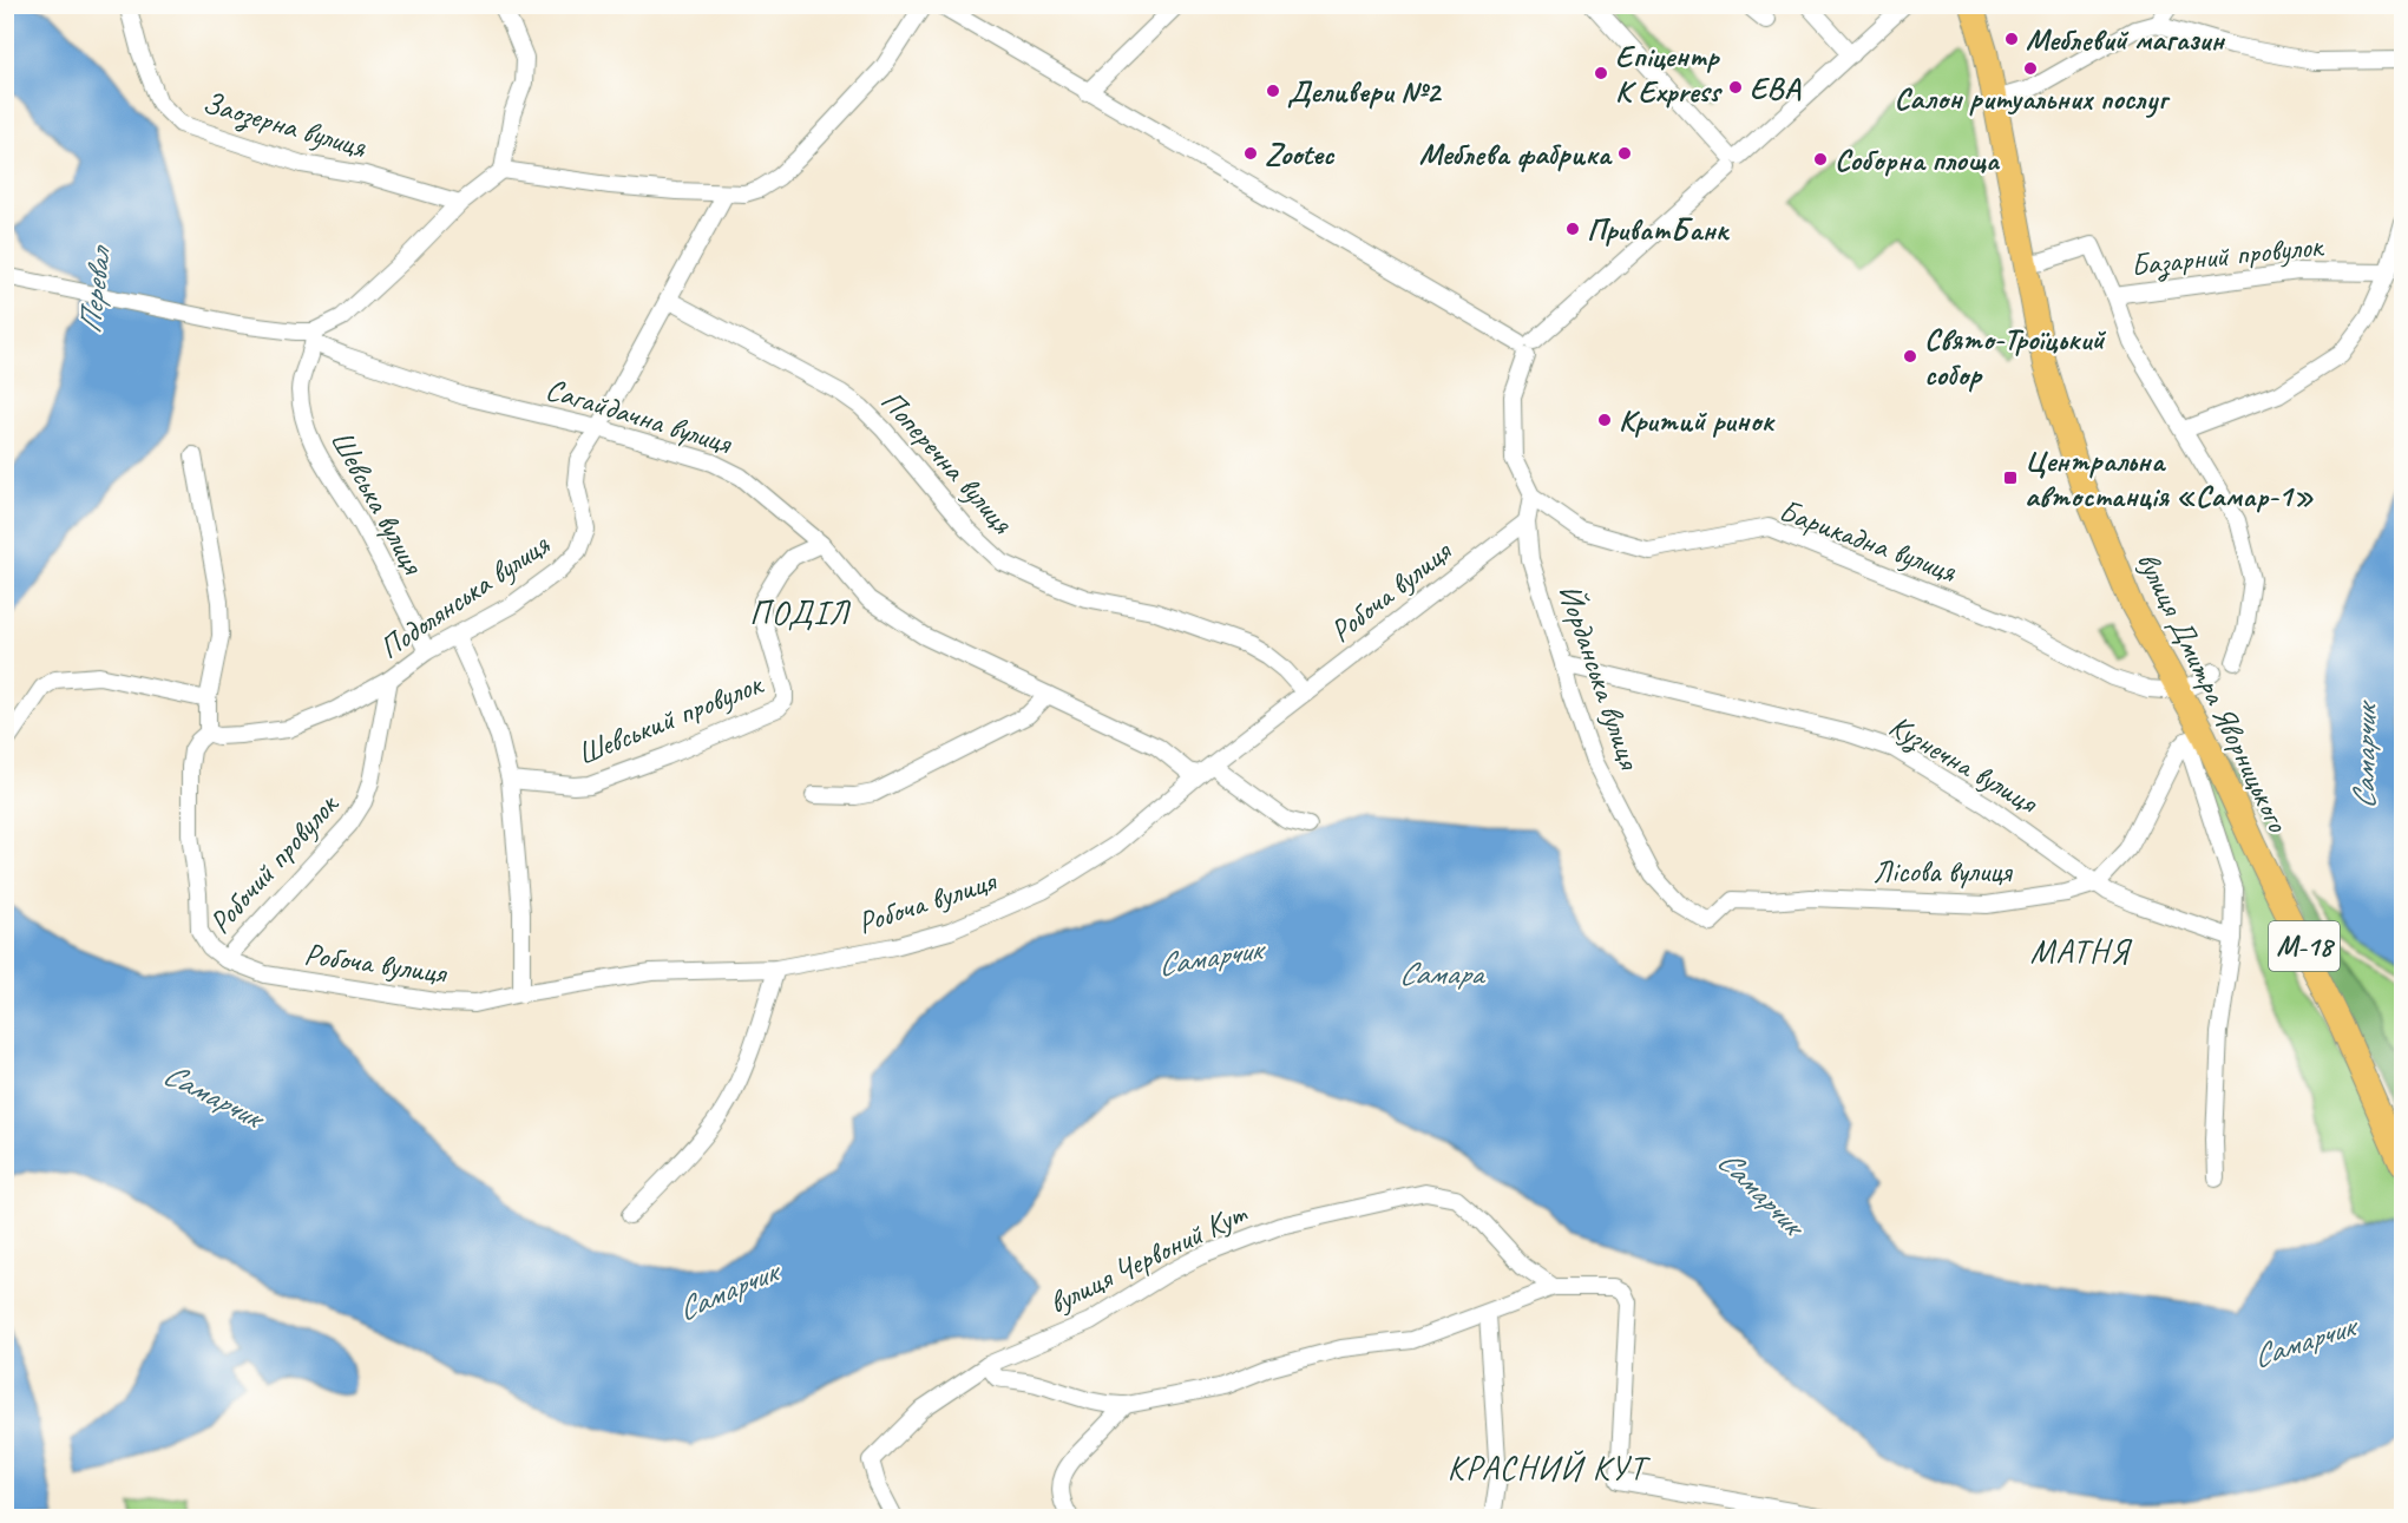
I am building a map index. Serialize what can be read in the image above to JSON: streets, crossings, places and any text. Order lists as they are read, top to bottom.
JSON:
{
  "streets": {
    "highway": ["вулиця Дмитра Яворницького", "М-18"],
    "street": [
      "Заозерна вулиця",
      "Базарний провулок",
      "Сагайдачна вулиця",
      "Поперечна вулиця",
      "Шевська вулиця",
      "Барикадна вулиця",
      "Робоча вулиця",
      "Подолянська вулиця",
      "Йорданська вулиця",
      "Шевський провулок",
      "Кузнечна вулиця",
      "Робочий провулок",
      "Лісова вулиця",
      "вулиця Червоний Кут"
    ]
  },
  "crossings": [
    ["Сагайдачна вулиця", "Шевська вулиця"],
    ["Сагайдачна вулиця", "Робоча вулиця"],
    ["Сагайдачна вулиця", "Подолянська вулиця"],
    ["Сагайдачна вулиця", "Шевський провулок"],
    ["Поперечна вулиця", "Робоча вулиця"],
    ["Поперечна вулиця", "Подолянська вулиця"],
    ["Шевська вулиця", "Подолянська вулиця"],
    ["Барикадна вулиця", "Йорданська вулиця"],
    ["Барикадна вулиця", "вулиця Дмитра Яворницького"],
    ["Робоча вулиця", "Йорданська вулиця"],
    ["Робоча вулиця", "Робочий провулок"],
    ["Подолянська вулиця", "Робочий провулок"],
    ["Йорданська вулиця", "Кузнечна вулиця"],
    ["Йорданська вулиця", "Лісова вулиця"],
    ["Кузнечна вулиця", "Лісова вулиця"]
  ],
  "districts": ["ПОДІЛ", "МАТНЯ", "КРАСНИЙ КУТ"],
  "water": ["Перевал", "Самарчик", "Самара"],
  "places": {
    "other": [
      "Меблевий магазин",
      "Салон ритуальних послуг",
      "Епіцентр К Express",
      "ЕВА",
      "Деливери №2",
      "Zootec",
      "Меблева фабрика",
      "Соборна площа",
      "ПриватБанк",
      "Свято-Троїцький собор",
      "Критий ринок"
    ],
    "transit": ["Центральна автостанція «Самар-1»"]
  }
}
